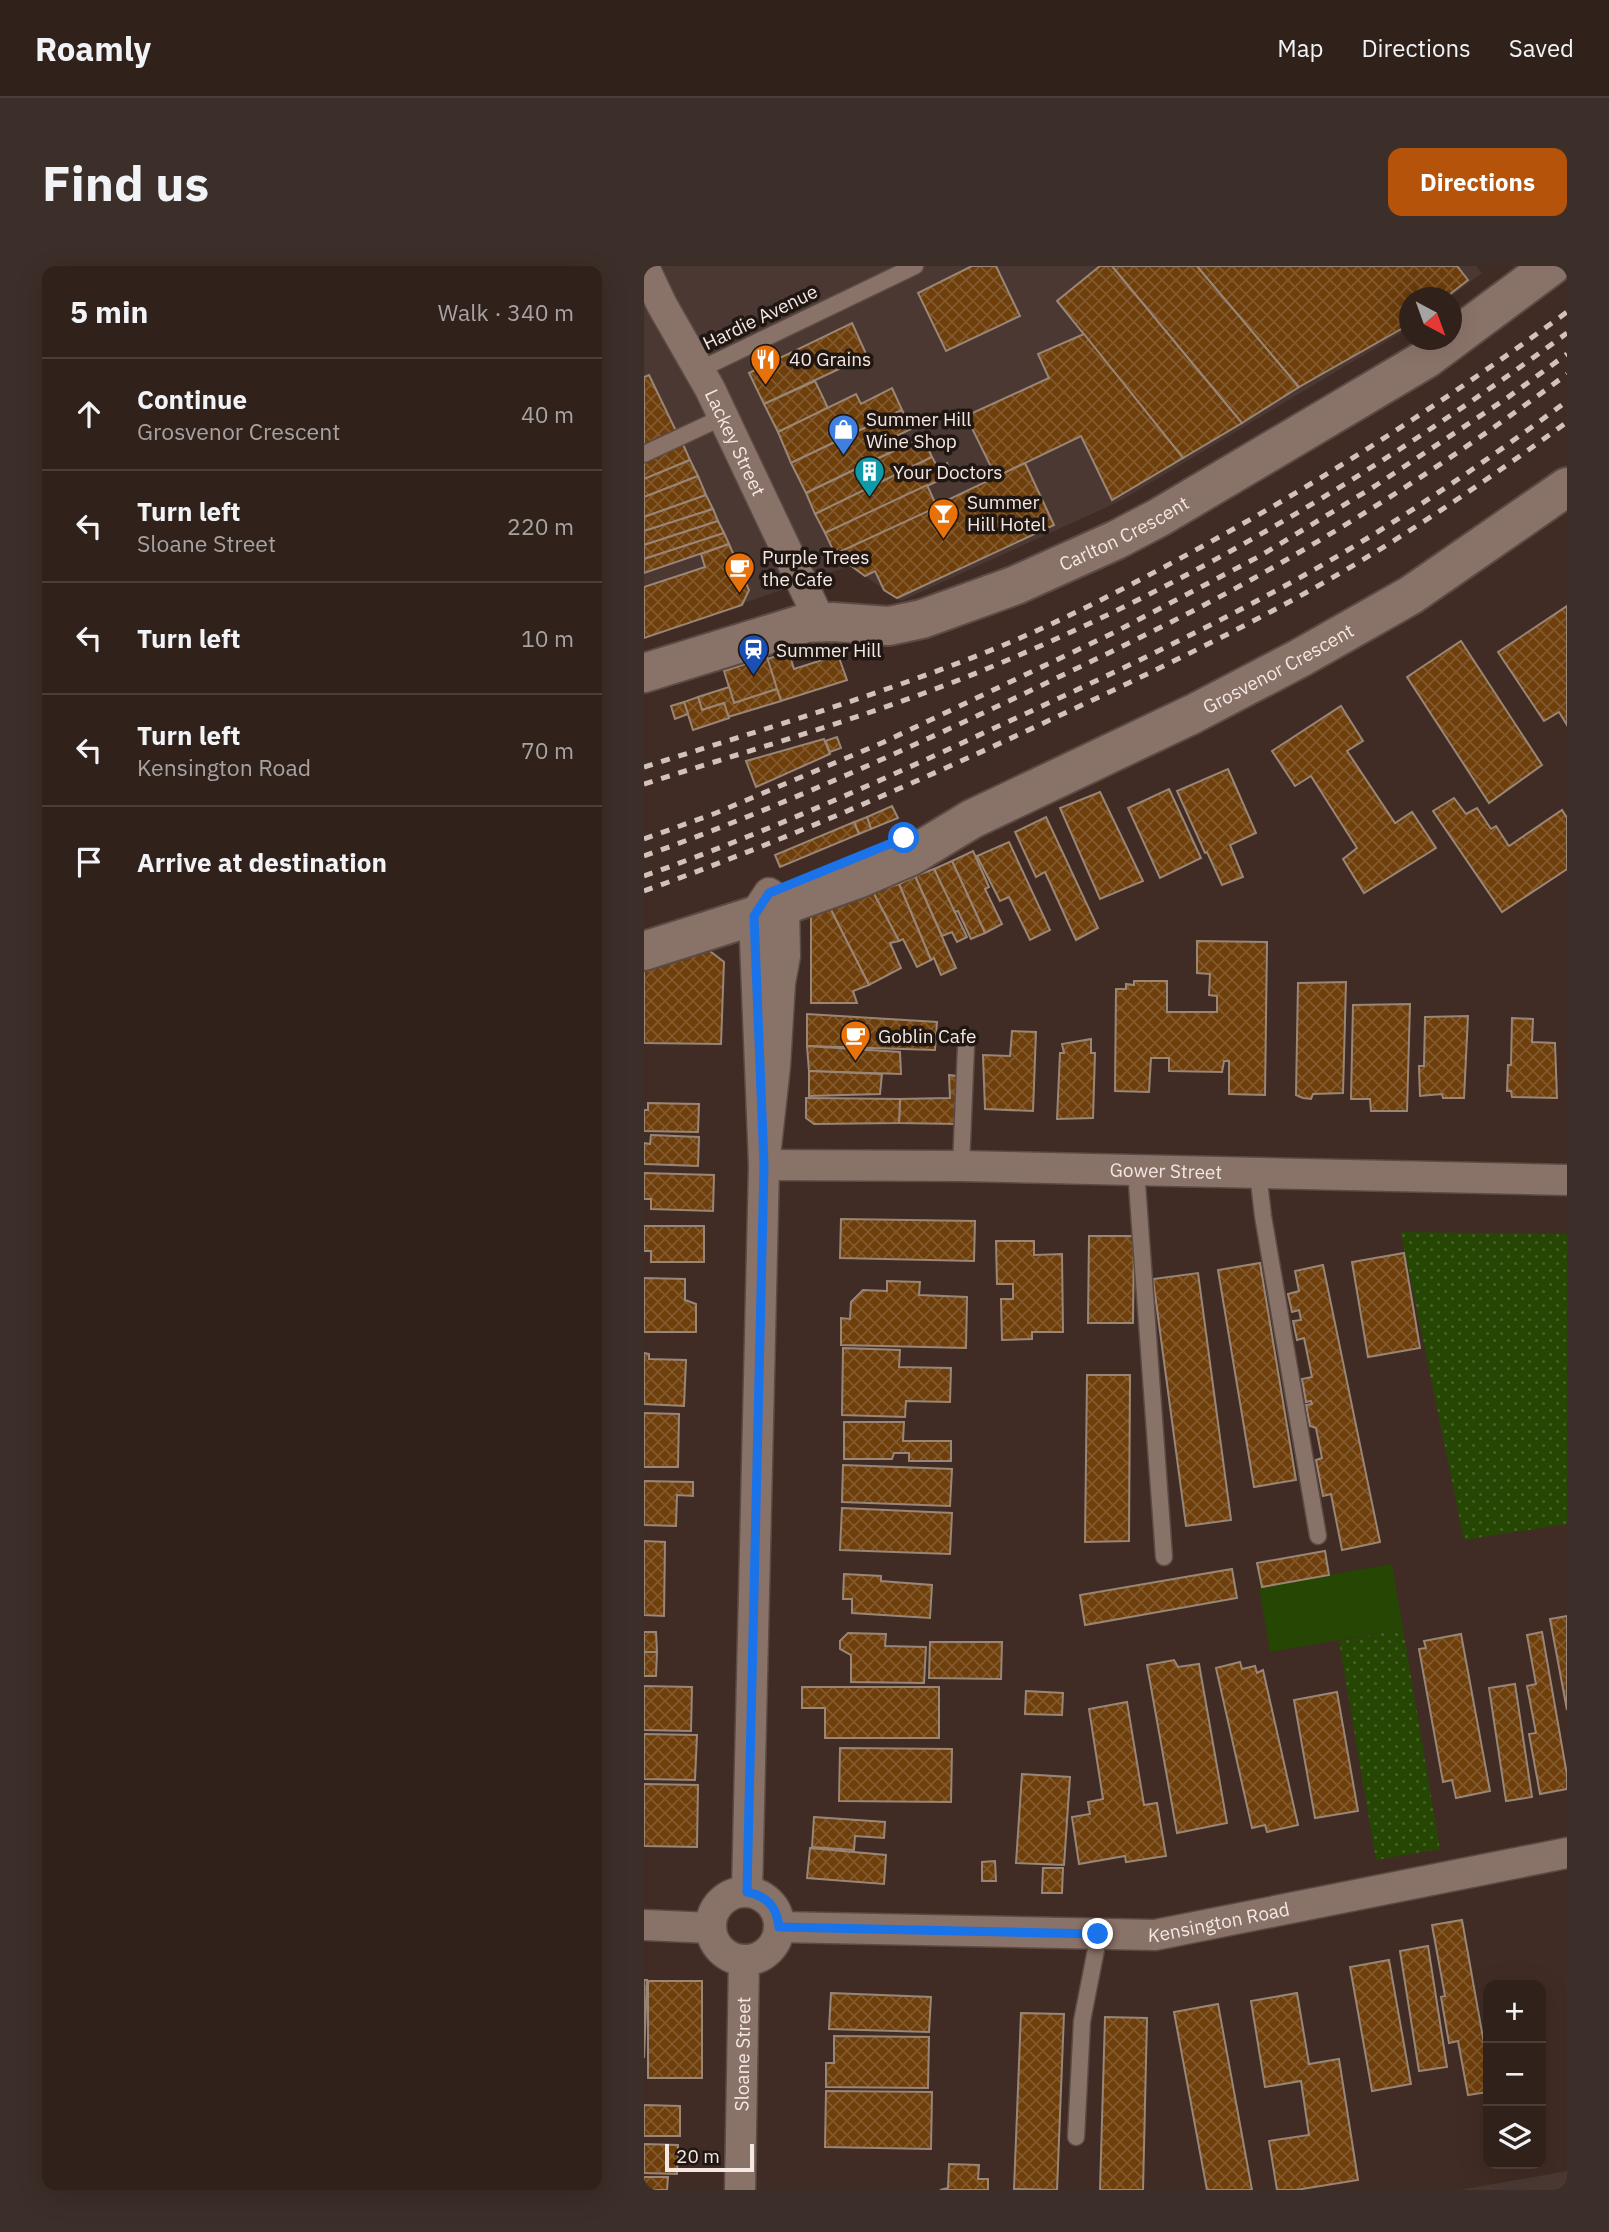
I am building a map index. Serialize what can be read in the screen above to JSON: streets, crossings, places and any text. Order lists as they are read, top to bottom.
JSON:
{
  "streets": {
    "street": [
      "Lackey Street",
      "Carlton Crescent",
      "Grosvenor Crescent",
      "Gower Street",
      "Kensington Road",
      "Sloane Street"
    ],
    "lane": ["Hardie Avenue"]
  },
  "crossings": [
    ["Hardie Avenue", "Lackey Street"],
    ["Lackey Street", "Carlton Crescent"],
    ["Kensington Road", "Sloane Street"]
  ],
  "places": {
    "restaurant": ["40 Grains"],
    "shop": ["Summer Hill Wine Shop"],
    "building": ["Your Doctors"],
    "bar": ["Summer Hill Hotel"],
    "cafe": ["Purple Trees the Cafe", "Goblin Cafe"],
    "station": ["Summer Hill"]
  },
  "scale_bar": "20 m",
  "north": "bottom right",
  "page": {
    "header": "Roamly",
    "nav": ["Map", "Directions", "Saved"],
    "buttons": "Directions",
    "title": "Find us",
    "heading": ["5 min", "Walk · 340 m"],
    "list": [
      ["Continue", "Grosvenor Crescent", "40 m"],
      ["Turn left", "Sloane Street", "220 m"],
      ["Turn left", "10 m"],
      ["Turn left", "Kensington Road", "70 m"],
      "Arrive at destination"
    ],
    "map_buttons": ["+", "−"],
    "scale": "20 m"
  }
}
